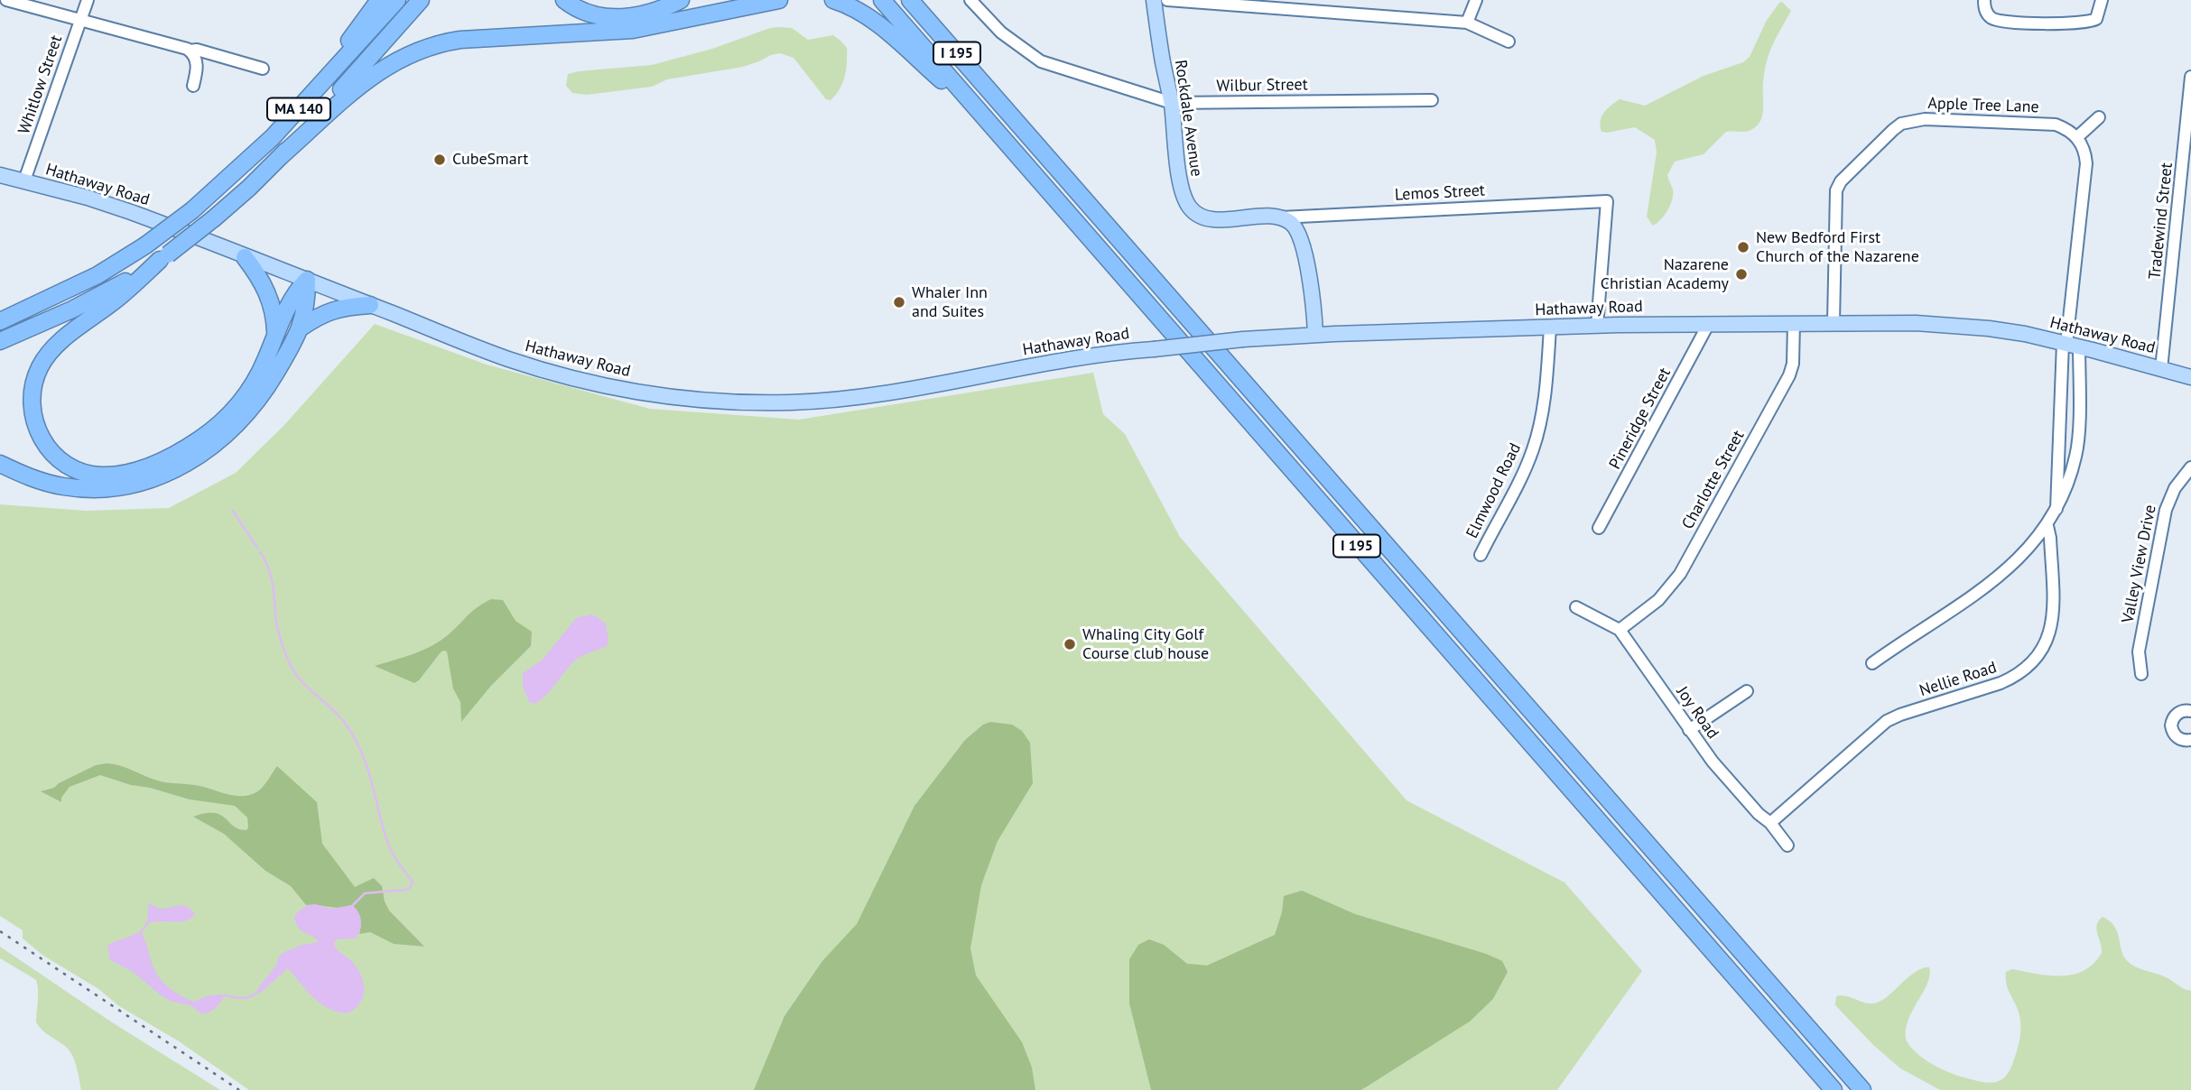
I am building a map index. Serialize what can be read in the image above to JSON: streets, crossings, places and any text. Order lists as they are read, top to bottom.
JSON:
{
  "streets": {
    "highway": ["I 195", "MA 140"],
    "main road": ["Rockdale Avenue", "Hathaway Road"],
    "street": [
      "Whitlow Street",
      "Wilbur Street",
      "Apple Tree Lane",
      "Lemos Street",
      "Tradewind Street",
      "Pineridge Street",
      "Charlotte Street",
      "Elmwood Road",
      "Valley View Drive",
      "Nellie Road",
      "Joy Road"
    ]
  },
  "crossings": [
    ["Whitlow Street", "Hathaway Road"],
    ["Wilbur Street", "Rockdale Avenue"],
    ["Apple Tree Lane", "Hathaway Road"],
    ["Rockdale Avenue", "Lemos Street"],
    ["Hathaway Road", "Lemos Street"],
    ["Hathaway Road", "Tradewind Street"],
    ["Hathaway Road", "Pineridge Street"],
    ["Hathaway Road", "Charlotte Street"],
    ["Hathaway Road", "Elmwood Road"],
    ["Charlotte Street", "Joy Road"],
    ["Nellie Road", "Joy Road"]
  ],
  "places": [
    "CubeSmart",
    "New Bedford First Church of the Nazarene",
    "Nazarene Christian Academy",
    "Whaler Inn and Suites",
    "Whaling City Golf Course club house"
  ]
}
